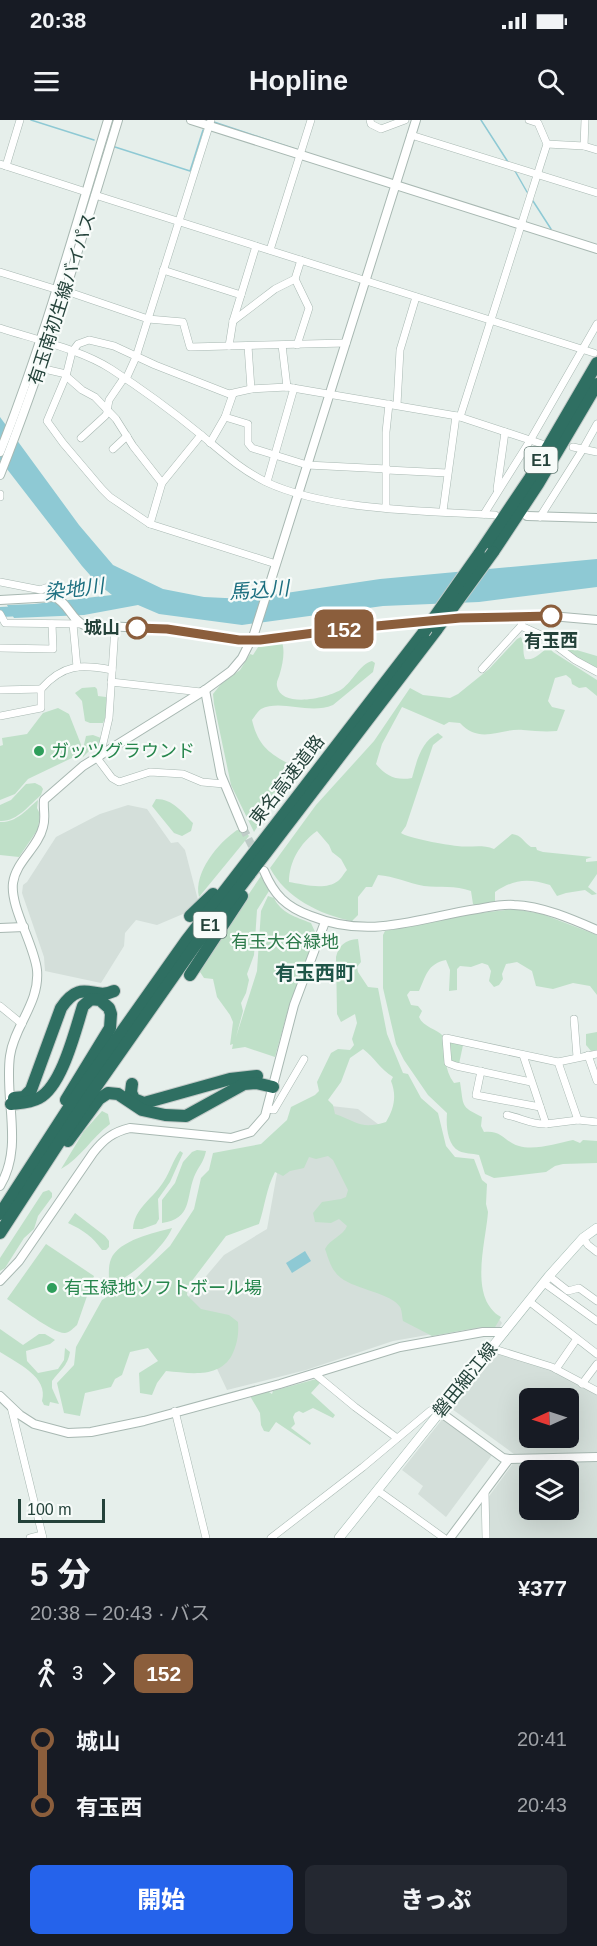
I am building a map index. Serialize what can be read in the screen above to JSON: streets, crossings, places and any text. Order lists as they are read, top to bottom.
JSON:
{
  "streets": {
    "highway": ["E1", "東名高速道路"],
    "main road": ["磐田細江線"],
    "street": ["有玉南初生線バイパス"]
  },
  "districts": ["有玉西町"],
  "water": ["染地川", "馬込川"],
  "parks": ["有玉大谷緑地"],
  "places": [
    "有玉西",
    "城山",
    "ガッツグラウンド",
    "有玉緑地ソフトボール場"
  ],
  "lines": ["bus line 152"],
  "scale_bar": "100 m",
  "north": "left",
  "page": {
    "status": "20:38",
    "header": "Hopline",
    "on_map": "152",
    "scale": "100 m",
    "heading": ["5 分", "20:38 – 20:43 · バス", "¥377"],
    "legs": ["3", "152"],
    "list": [
      {
        "name": "城山",
        "value": "20:41"
      },
      {
        "name": "有玉西",
        "value": "20:43"
      }
    ],
    "buttons": ["開始", "きっぷ"]
  }
}
